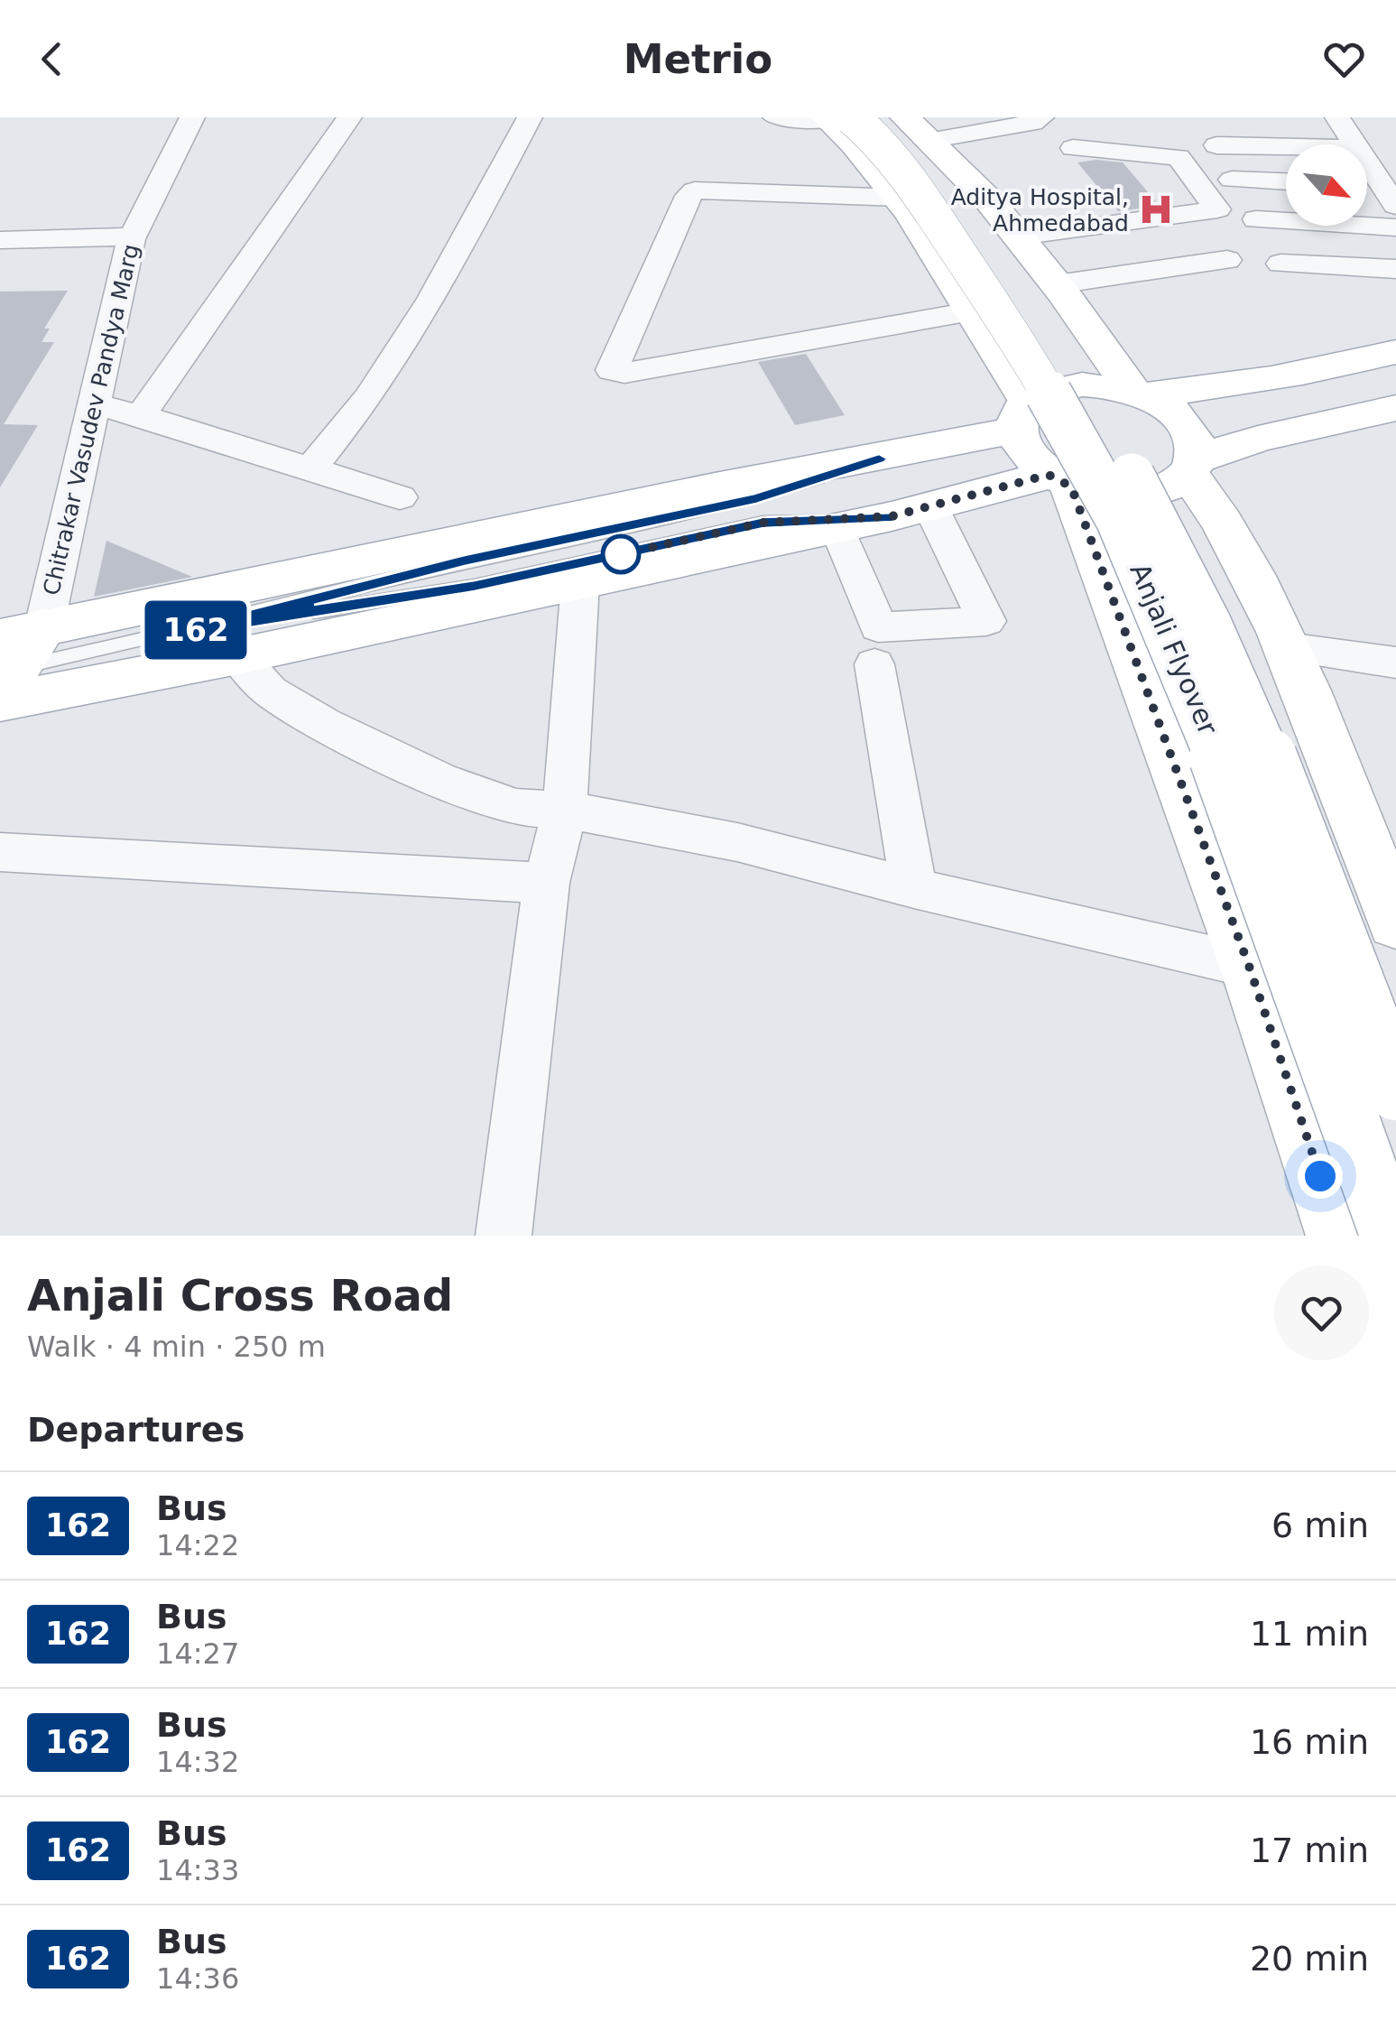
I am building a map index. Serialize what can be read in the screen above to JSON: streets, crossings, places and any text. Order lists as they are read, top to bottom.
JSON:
{
  "streets": {
    "main road": ["Anjali Flyover"],
    "street": ["Chitrakar Vasudev Pandya Marg"]
  },
  "places": {
    "hospital": ["Aditya Hospital, Ahmedabad"]
  },
  "lines": ["bus line 162"],
  "north": "bottom right",
  "page": {
    "header": "Metrio",
    "on_map": "162",
    "heading": [
      ["Anjali Cross Road", "Walk · 4 min · 250 m"],
      "Departures"
    ],
    "list": [
      {
        "mark": "162",
        "name": "Bus",
        "note": "14:22",
        "value": "6 min"
      },
      {
        "mark": "162",
        "name": "Bus",
        "note": "14:27",
        "value": "11 min"
      },
      {
        "mark": "162",
        "name": "Bus",
        "note": "14:32",
        "value": "16 min"
      },
      {
        "mark": "162",
        "name": "Bus",
        "note": "14:33",
        "value": "17 min"
      },
      {
        "mark": "162",
        "name": "Bus",
        "note": "14:36",
        "value": "20 min"
      }
    ]
  }
}
